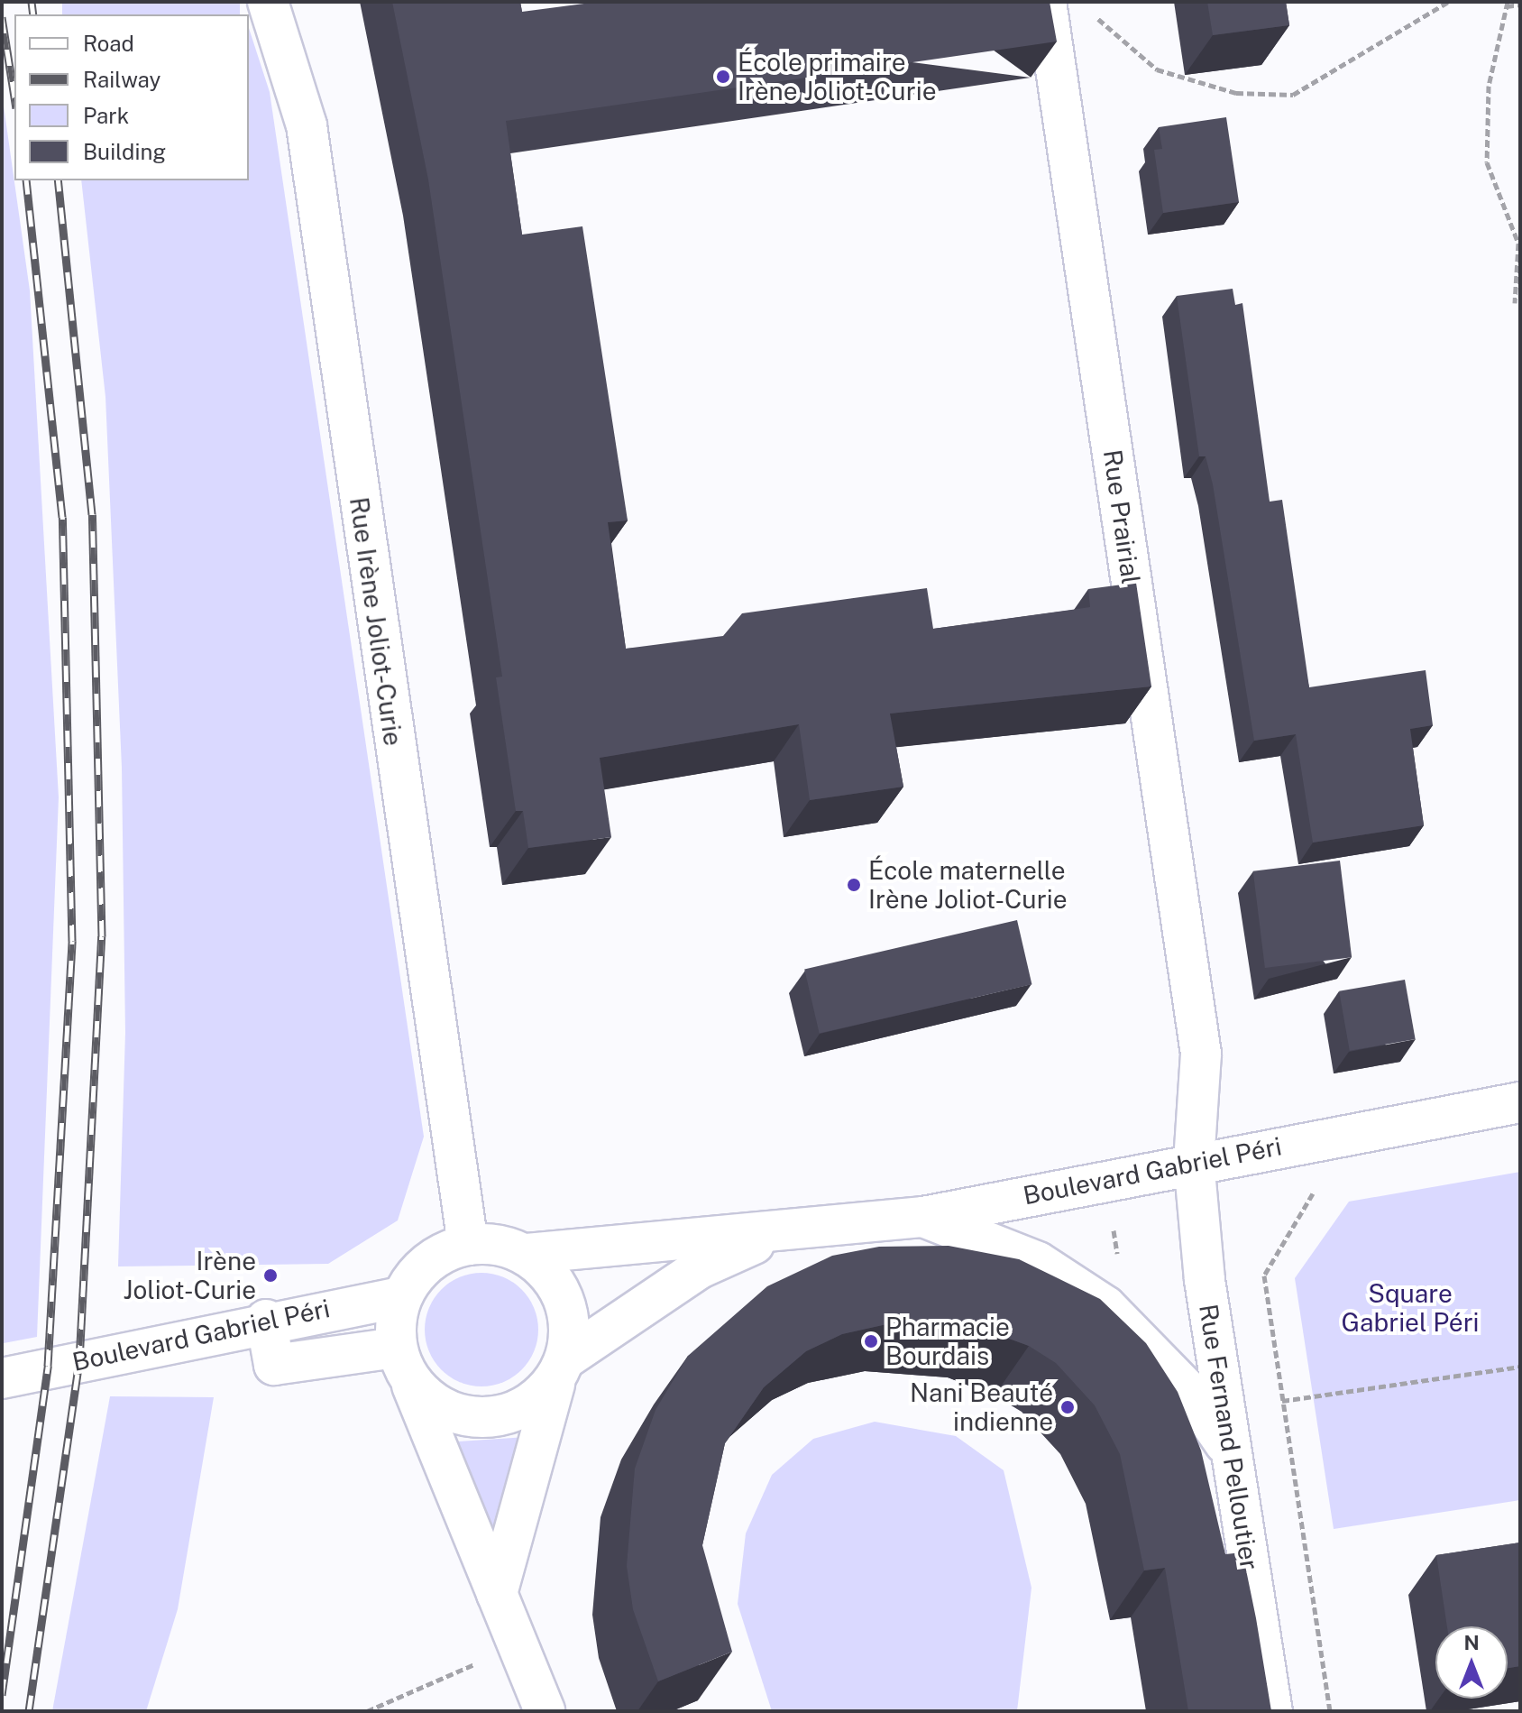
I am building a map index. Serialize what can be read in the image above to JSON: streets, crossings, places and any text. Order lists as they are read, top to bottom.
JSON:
{
  "streets": {
    "street": [
      "Rue Prairial",
      "Rue Irène Joliot-Curie",
      "Boulevard Gabriel Péri",
      "Rue Fernand Pelloutier"
    ]
  },
  "crossings": [
    ["Rue Prairial", "Boulevard Gabriel Péri"],
    ["Rue Prairial", "Rue Fernand Pelloutier"],
    ["Rue Irène Joliot-Curie", "Boulevard Gabriel Péri"],
    ["Boulevard Gabriel Péri", "Rue Fernand Pelloutier"]
  ],
  "parks": ["Square Gabriel Péri"],
  "places": [
    "École primaire Irène Joliot-Curie",
    "École maternelle Irène Joliot-Curie",
    "Irène Joliot-Curie",
    "Pharmacie Bourdais",
    "Nani Beauté indienne"
  ],
  "legend": [
    "Road",
    "Railway",
    "Park",
    "Building"
  ],
  "north": "top"
}
